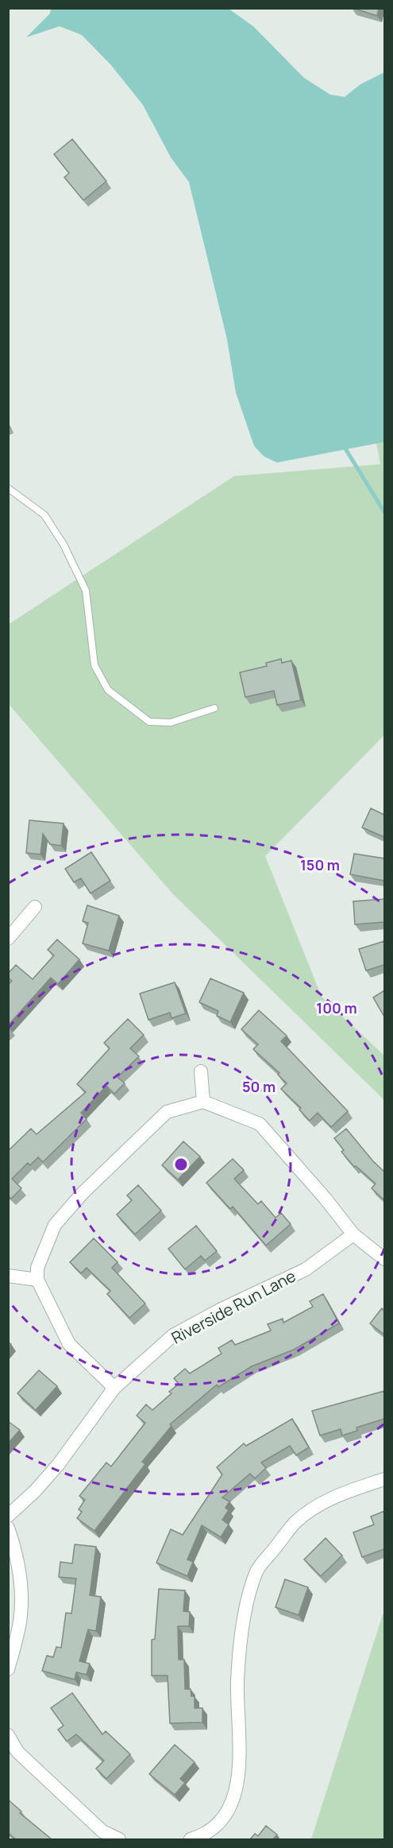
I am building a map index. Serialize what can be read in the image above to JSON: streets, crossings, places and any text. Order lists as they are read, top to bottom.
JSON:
{
  "streets": {
    "street": ["Riverside Run Lane"]
  },
  "rings": ["150 m", "100 m", "50 m"]
}
